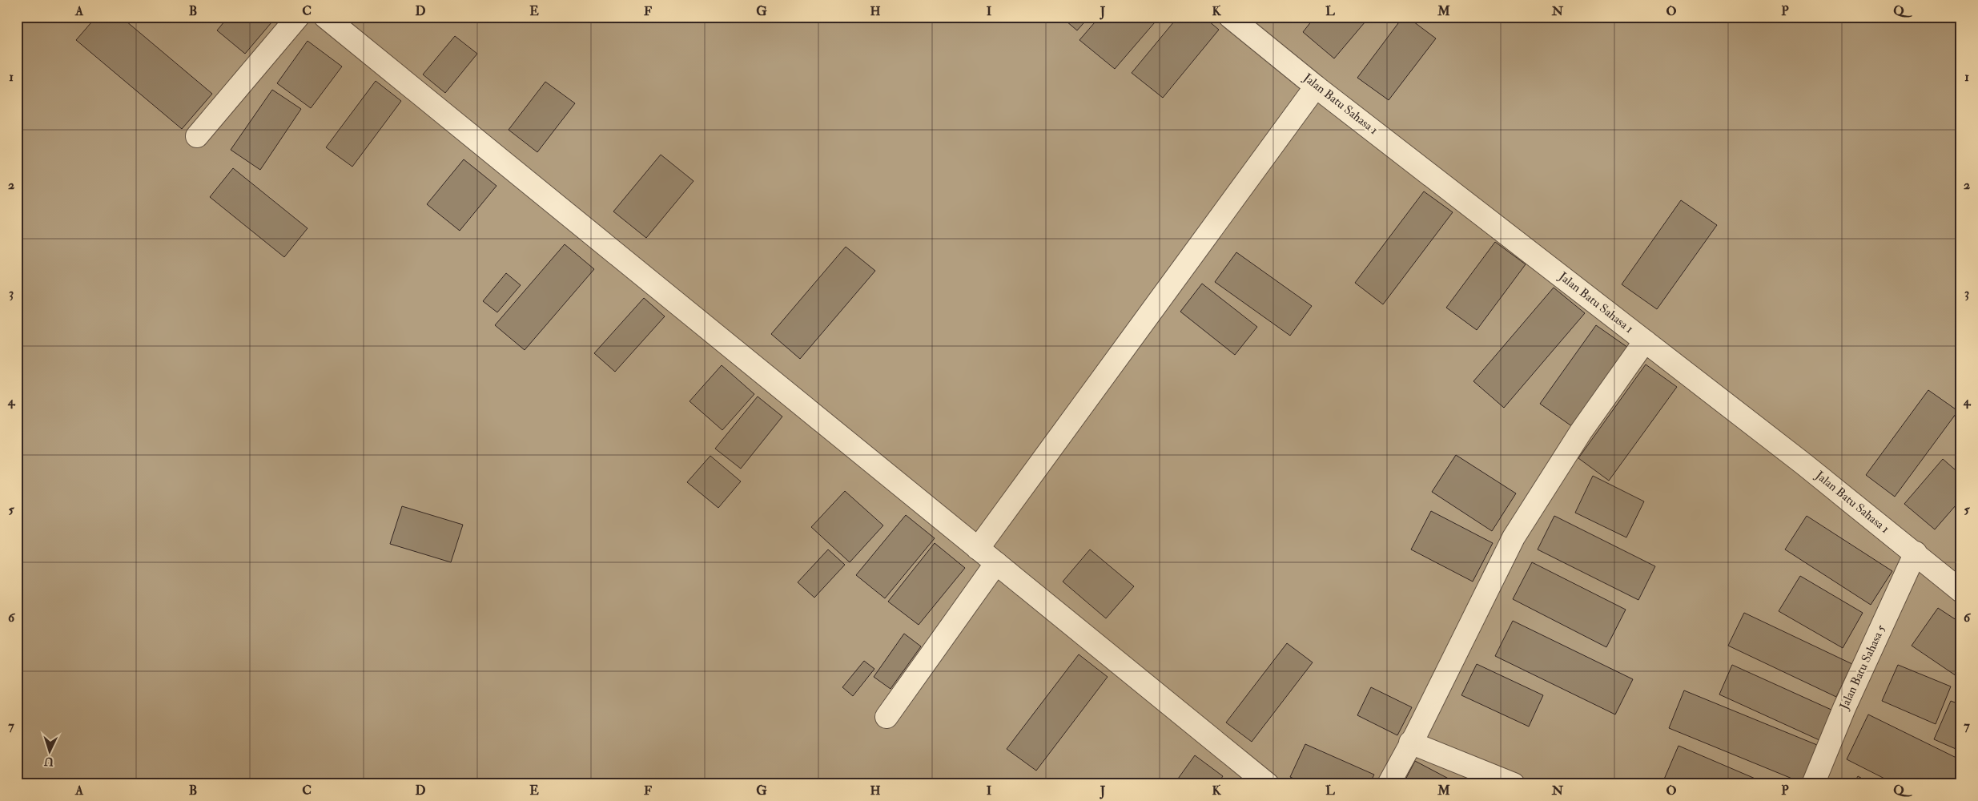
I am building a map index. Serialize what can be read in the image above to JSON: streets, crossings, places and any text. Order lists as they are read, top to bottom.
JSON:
{
  "streets": {
    "street": ["Jalan Batu Sahasa 1", "Jalan Batu Sahasa 5"]
  },
  "crossings": [
    ["Jalan Batu Sahasa 1", "Jalan Batu Sahasa 5"]
  ],
  "north": "bottom",
  "grid": {
    "columns": [
      "A",
      "B",
      "C",
      "D",
      "E",
      "F",
      "G",
      "H",
      "I",
      "J",
      "K",
      "L",
      "M",
      "N",
      "O",
      "P",
      "Q"
    ],
    "rows": [
      "1",
      "2",
      "3",
      "4",
      "5",
      "6",
      "7"
    ]
  }
}
